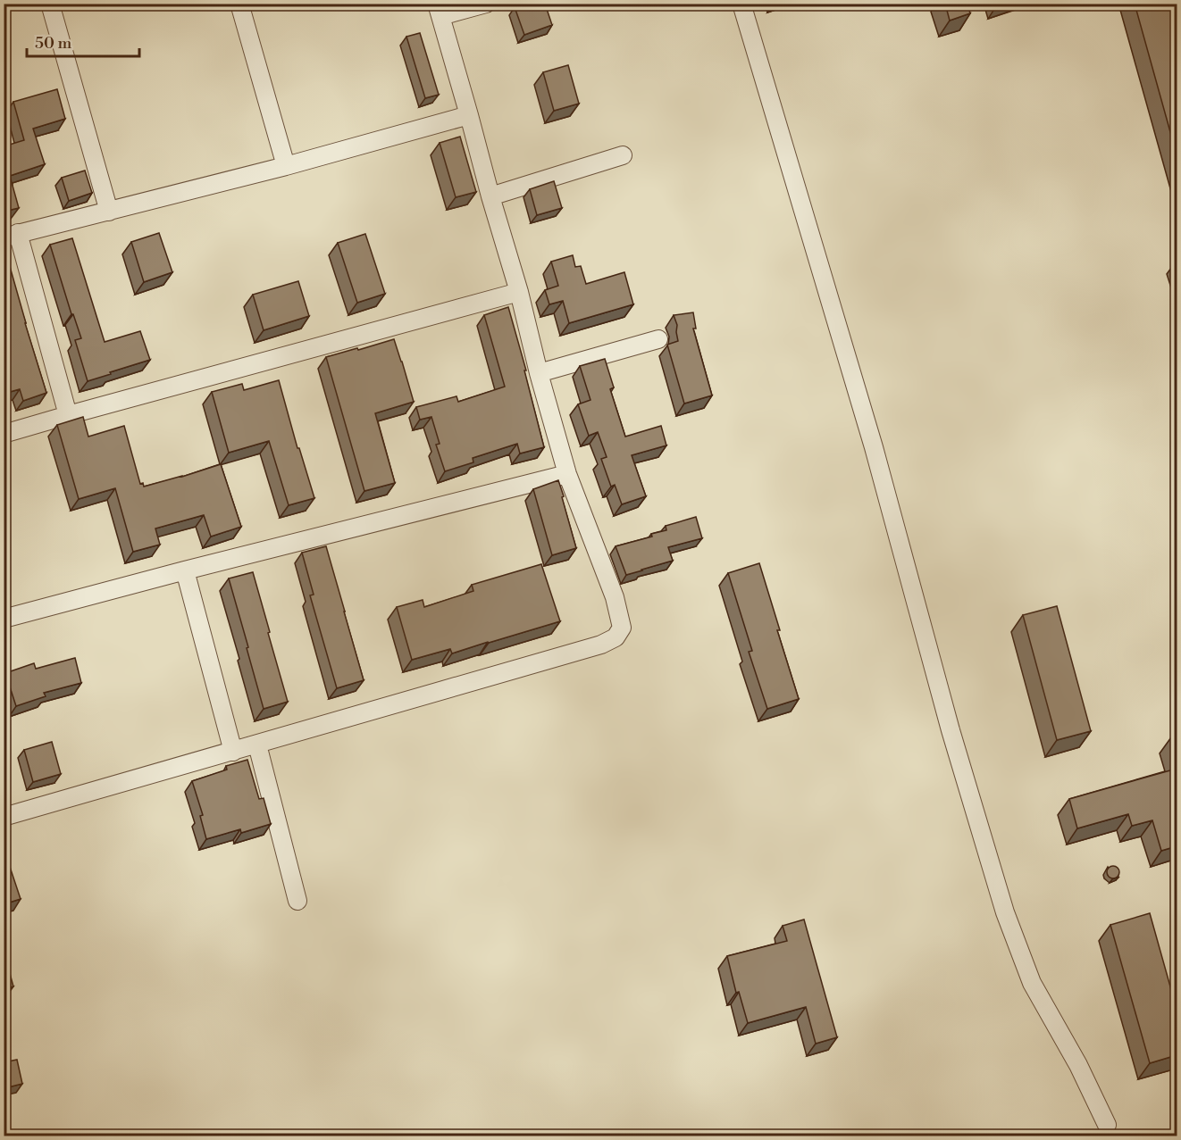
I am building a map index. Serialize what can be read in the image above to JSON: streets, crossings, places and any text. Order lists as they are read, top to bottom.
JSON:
{
  "scale_bar": "50 m"
}
